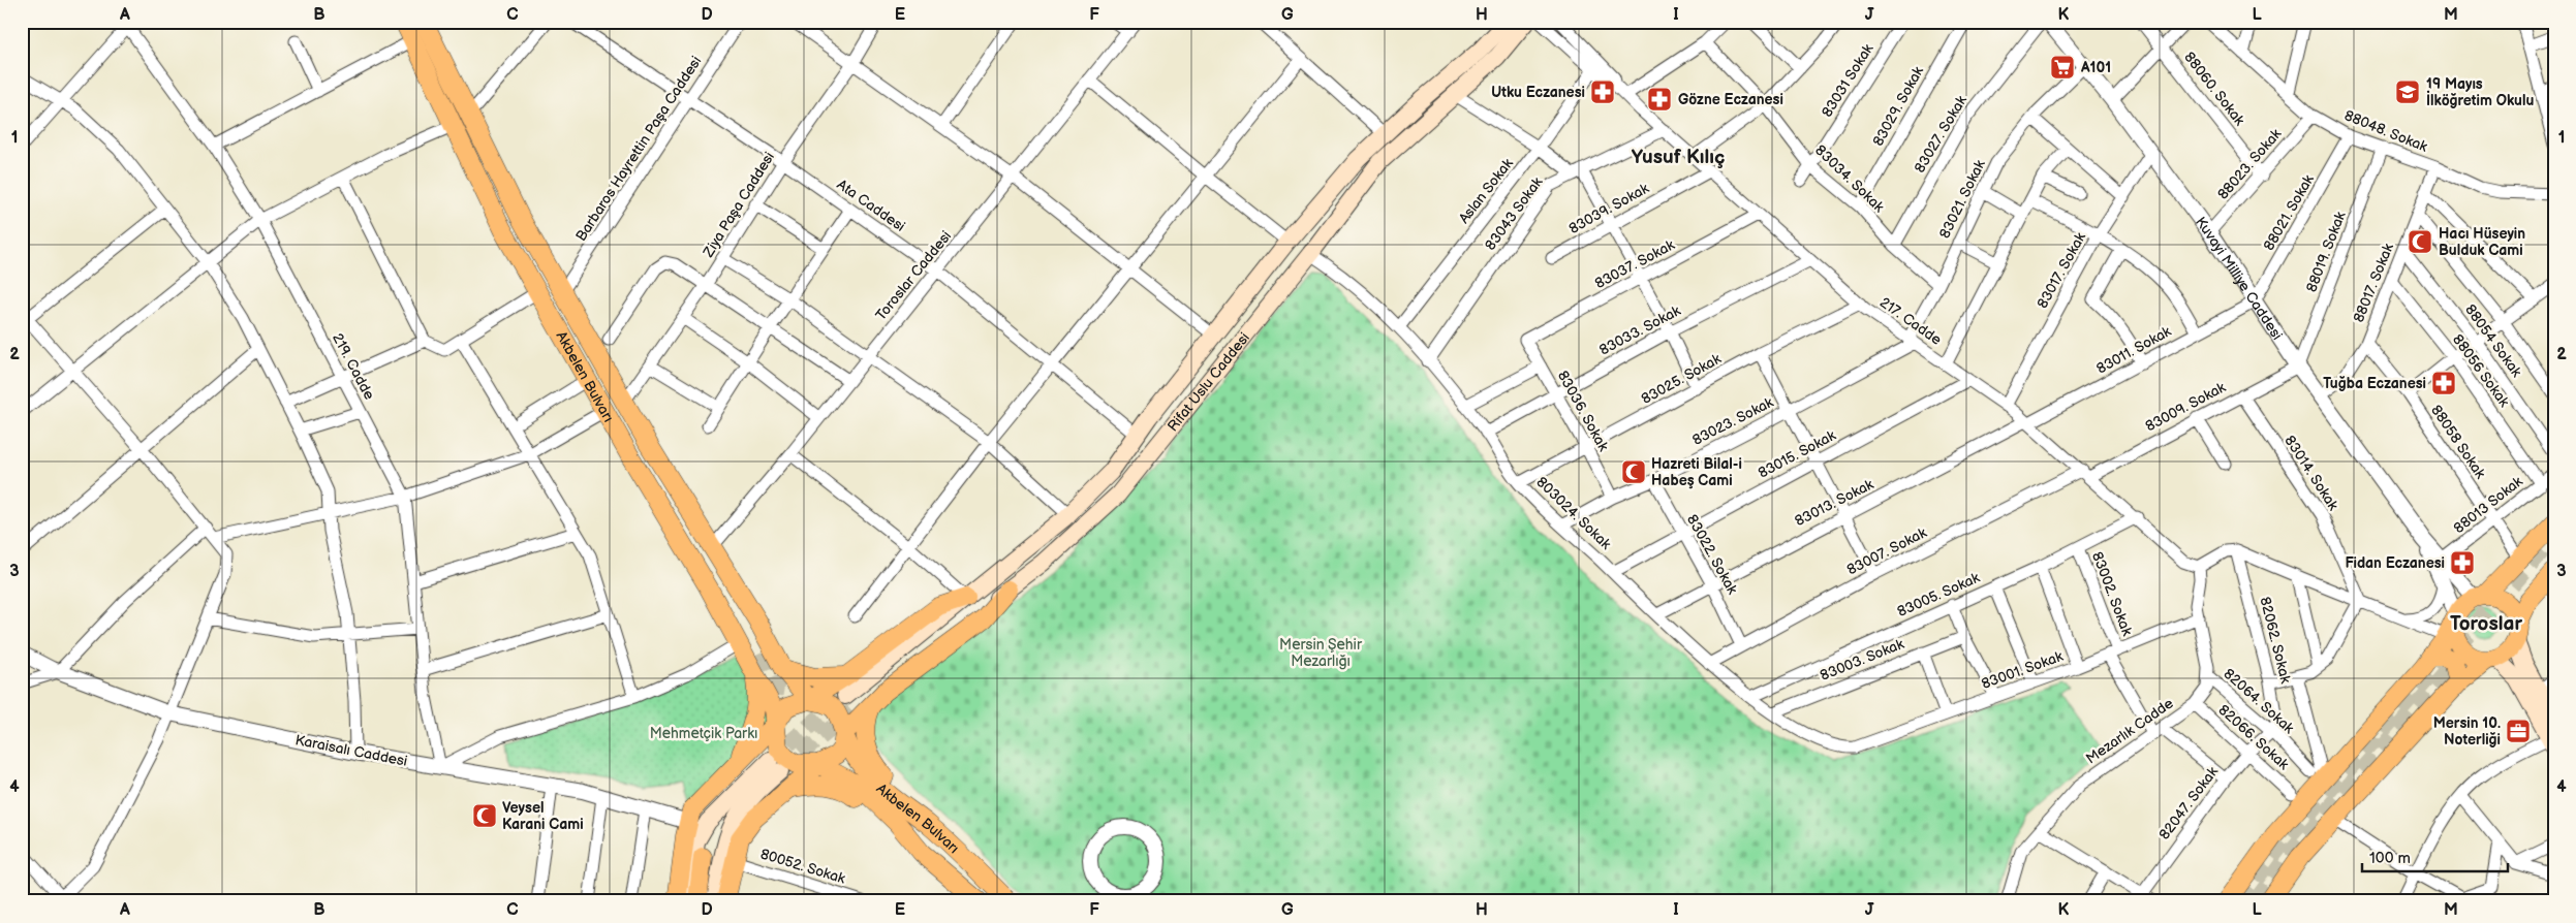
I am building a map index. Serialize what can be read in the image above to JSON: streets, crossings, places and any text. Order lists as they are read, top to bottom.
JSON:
{
  "streets": {
    "main road": ["Akbelen Bulvarı", "Rifat Uslu Caddesi"],
    "street": [
      "83031 Sokak",
      "88060. Sokak",
      "83029. Sokak",
      "88048. Sokak",
      "83027. Sokak",
      "Barbaros Hayrettin Paşa Caddesi",
      "88023. Sokak",
      "83034. Sokak",
      "Aslan Sokak",
      "83021. Sokak",
      "Ziya Paşa Caddesi",
      "Ata Caddesi",
      "83039. Sokak",
      "88021. Sokak",
      "83043 Sokak",
      "88019. Sokak",
      "83037. Sokak",
      "83017. Sokak",
      "Toroslar Caddesi",
      "Kuvayi Milliye Caddesi",
      "88017. Sokak",
      "217. Cadde",
      "83033. Sokak",
      "88054 Sokak",
      "83011. Sokak",
      "219. Cadde",
      "88056 Sokak",
      "83025. Sokak",
      "83009. Sokak",
      "83036. Sokak",
      "83023. Sokak",
      "88058 Sokak",
      "83015. Sokak",
      "83014. Sokak",
      "83013. Sokak",
      "88013 Sokak",
      "803024. Sokak",
      "83007. Sokak",
      "83022. Sokak",
      "83002. Sokak",
      "83005. Sokak",
      "82062. Sokak",
      "83003. Sokak",
      "83001. Sokak",
      "82064. Sokak",
      "Mezarlık Cadde",
      "82066. Sokak",
      "Karaisalı Caddesi",
      "82047. Sokak",
      "80052. Sokak"
    ]
  },
  "crossings": [
    ["83031 Sokak", "83034. Sokak"],
    ["88060. Sokak", "88023. Sokak"],
    ["83029. Sokak", "83034. Sokak"],
    ["88048. Sokak", "88023. Sokak"],
    ["88048. Sokak", "88021. Sokak"],
    ["88048. Sokak", "88019. Sokak"],
    ["88048. Sokak", "88017. Sokak"],
    ["83027. Sokak", "83034. Sokak"],
    ["Barbaros Hayrettin Paşa Caddesi", "Ata Caddesi"],
    ["Barbaros Hayrettin Paşa Caddesi", "Akbelen Bulvarı"],
    ["88023. Sokak", "Kuvayi Milliye Caddesi"],
    ["83034. Sokak", "83021. Sokak"],
    ["Aslan Sokak", "217. Cadde"],
    ["Aslan Sokak", "803024. Sokak"],
    ["83021. Sokak", "Kuvayi Milliye Caddesi"],
    ["83021. Sokak", "217. Cadde"],
    ["83021. Sokak", "83023. Sokak"],
    ["Ziya Paşa Caddesi", "Ata Caddesi"],
    ["Ziya Paşa Caddesi", "Akbelen Bulvarı"],
    ["Ata Caddesi", "Toroslar Caddesi"],
    ["Ata Caddesi", "Rifat Uslu Caddesi"],
    ["83039. Sokak", "217. Cadde"],
    ["88021. Sokak", "Kuvayi Milliye Caddesi"],
    ["88021. Sokak", "83011. Sokak"],
    ["83043 Sokak", "217. Cadde"],
    ["83043 Sokak", "803024. Sokak"],
    ["88019. Sokak", "Kuvayi Milliye Caddesi"],
    ["88019. Sokak", "83009. Sokak"],
    ["83037. Sokak", "217. Cadde"],
    ["83037. Sokak", "83036. Sokak"],
    ["83017. Sokak", "Kuvayi Milliye Caddesi"],
    ["83017. Sokak", "217. Cadde"],
    ["Toroslar Caddesi", "Akbelen Bulvarı"],
    ["Kuvayi Milliye Caddesi", "88017. Sokak"],
    ["Kuvayi Milliye Caddesi", "83011. Sokak"],
    ["Kuvayi Milliye Caddesi", "83009. Sokak"],
    ["88017. Sokak", "88054 Sokak"],
    ["88017. Sokak", "88056 Sokak"],
    ["88017. Sokak", "88058 Sokak"],
    ["217. Cadde", "83033. Sokak"],
    ["217. Cadde", "83011. Sokak"],
    ["217. Cadde", "83025. Sokak"],
    ["217. Cadde", "83009. Sokak"],
    ["217. Cadde", "83023. Sokak"],
    ["217. Cadde", "83015. Sokak"],
    ["217. Cadde", "83013. Sokak"],
    ["217. Cadde", "83007. Sokak"],
    ["217. Cadde", "83005. Sokak"],
    ["217. Cadde", "Mezarlık Cadde"],
    ["83033. Sokak", "83036. Sokak"],
    ["83033. Sokak", "803024. Sokak"],
    ["83011. Sokak", "83013. Sokak"],
    ["219. Cadde", "Karaisalı Caddesi"],
    ["88056 Sokak", "88013 Sokak"],
    ["83025. Sokak", "83036. Sokak"],
    ["83025. Sokak", "803024. Sokak"],
    ["Rifat Uslu Caddesi", "803024. Sokak"],
    ["83009. Sokak", "83014. Sokak"],
    ["83009. Sokak", "83007. Sokak"],
    ["83036. Sokak", "83023. Sokak"],
    ["83023. Sokak", "803024. Sokak"],
    ["83023. Sokak", "83022. Sokak"],
    ["88058 Sokak", "88013 Sokak"],
    ["83015. Sokak", "803024. Sokak"],
    ["83015. Sokak", "83022. Sokak"],
    ["83013. Sokak", "803024. Sokak"],
    ["83013. Sokak", "83022. Sokak"],
    ["803024. Sokak", "83007. Sokak"],
    ["803024. Sokak", "83005. Sokak"],
    ["803024. Sokak", "83003. Sokak"],
    ["803024. Sokak", "83001. Sokak"],
    ["83007. Sokak", "83022. Sokak"],
    ["83002. Sokak", "83005. Sokak"],
    ["83002. Sokak", "83001. Sokak"],
    ["83002. Sokak", "Mezarlık Cadde"],
    ["82062. Sokak", "82064. Sokak"],
    ["82062. Sokak", "82047. Sokak"],
    ["83001. Sokak", "Mezarlık Cadde"],
    ["82064. Sokak", "Mezarlık Cadde"],
    ["82064. Sokak", "82047. Sokak"],
    ["Mezarlık Cadde", "82066. Sokak"],
    ["82066. Sokak", "82047. Sokak"]
  ],
  "districts": ["Yusuf Kılıç", "Toroslar"],
  "parks": ["Mersin Şehir Mezarlığı", "Mehmetçik Parkı"],
  "places": {
    "supermarket": ["A101"],
    "pharmacy": [
      "Utku Eczanesi",
      "Gözne Eczanesi",
      "Tuğba Eczanesi",
      "Fidan Eczanesi"
    ],
    "school or university": ["19 Mayıs İlköğretim Okulu"],
    "mosque": ["Hacı Hüseyin Bulduk Cami", "Hazreti Bilal-i Habeş Cami", "Veysel Karani Cami"],
    "office": ["Mersin 10. Noterliği"]
  },
  "scale_bar": "100 m",
  "grid": {
    "columns": [
      "A",
      "B",
      "C",
      "D",
      "E",
      "F",
      "G",
      "H",
      "I",
      "J",
      "K",
      "L",
      "M"
    ],
    "rows": [
      "1",
      "2",
      "3",
      "4"
    ]
  }
}
